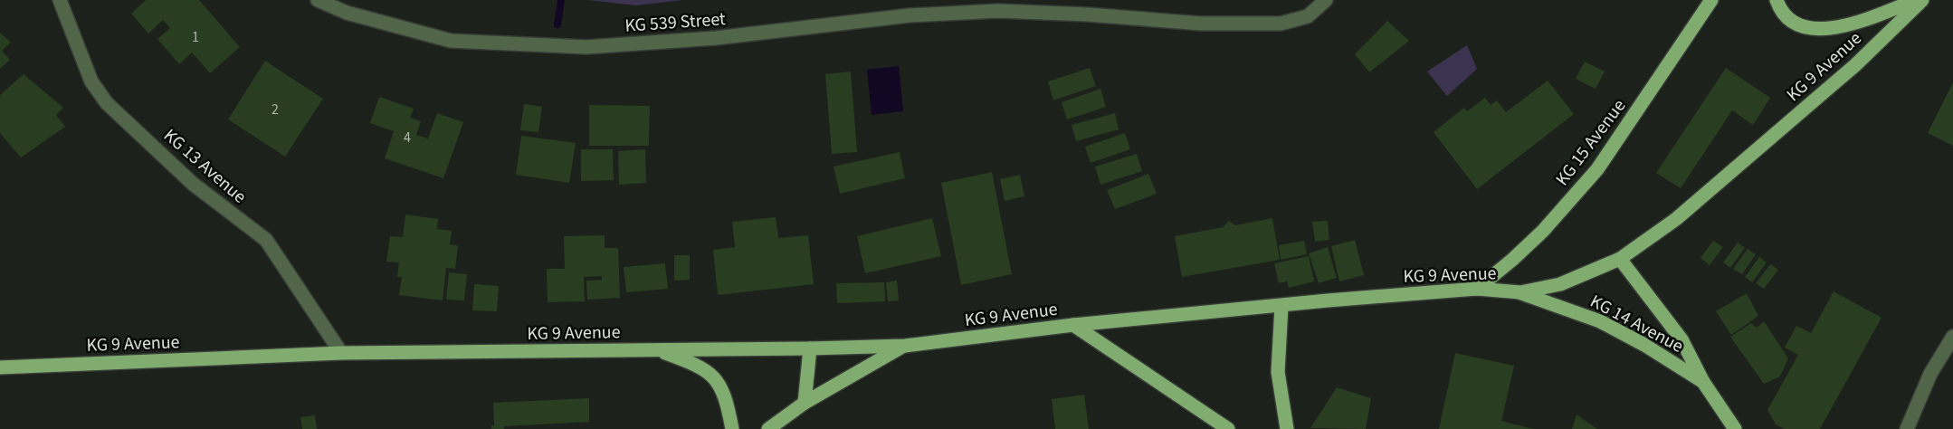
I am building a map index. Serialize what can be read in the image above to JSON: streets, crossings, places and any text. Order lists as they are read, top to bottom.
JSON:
{
  "streets": {
    "main road": ["KG 9 Avenue", "KG 15 Avenue", "KG 14 Avenue"],
    "street": ["KG 539 Street", "KG 13 Avenue"]
  },
  "crossings": [
    ["KG 9 Avenue", "KG 15 Avenue"],
    ["KG 9 Avenue", "KG 13 Avenue"],
    ["KG 9 Avenue", "KG 14 Avenue"]
  ],
  "house_numbers": ["1", "2", "4"]
}
